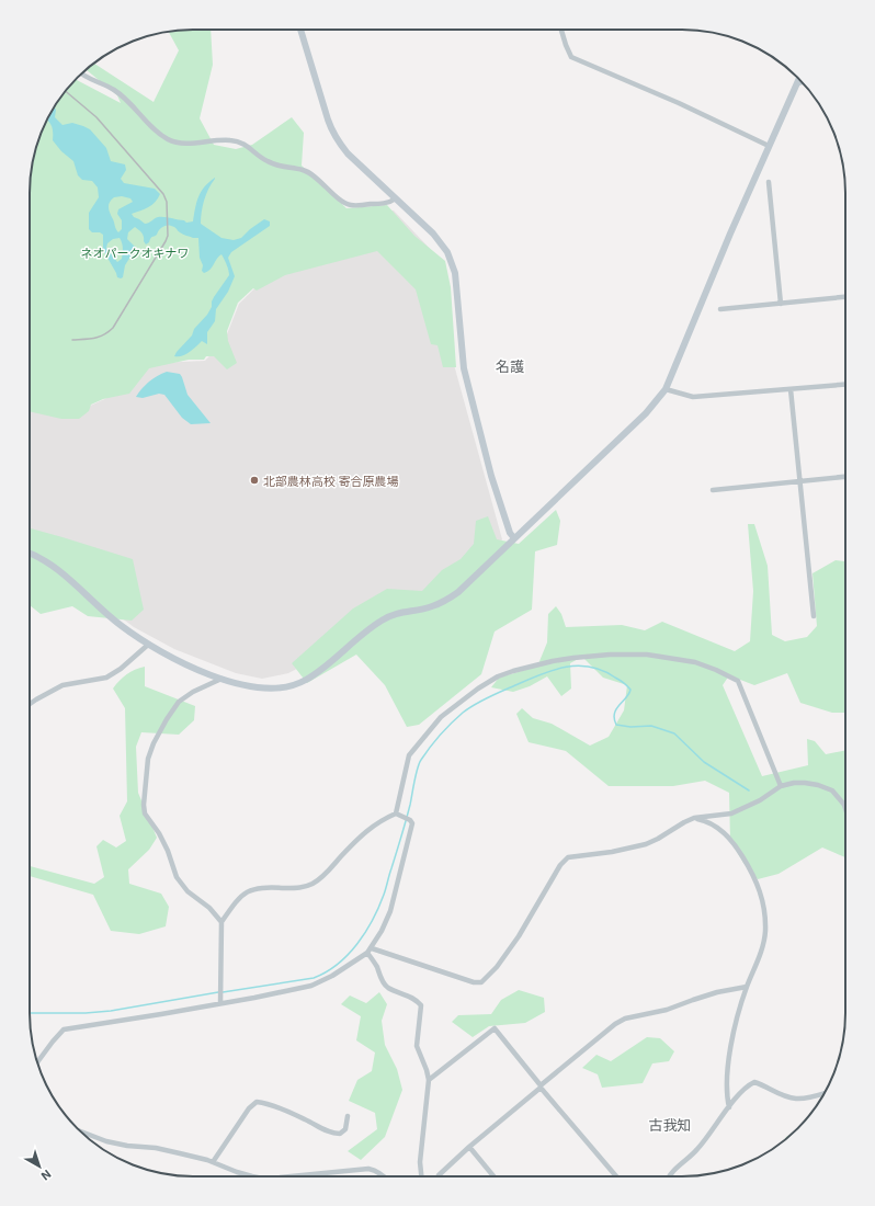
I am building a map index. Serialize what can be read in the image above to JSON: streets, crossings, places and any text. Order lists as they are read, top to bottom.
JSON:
{
  "districts": ["名護", "古我知"],
  "parks": ["ネオパークオキナワ"],
  "places": ["北部農林高校 寄合原農場"],
  "north": "bottom right"
}
